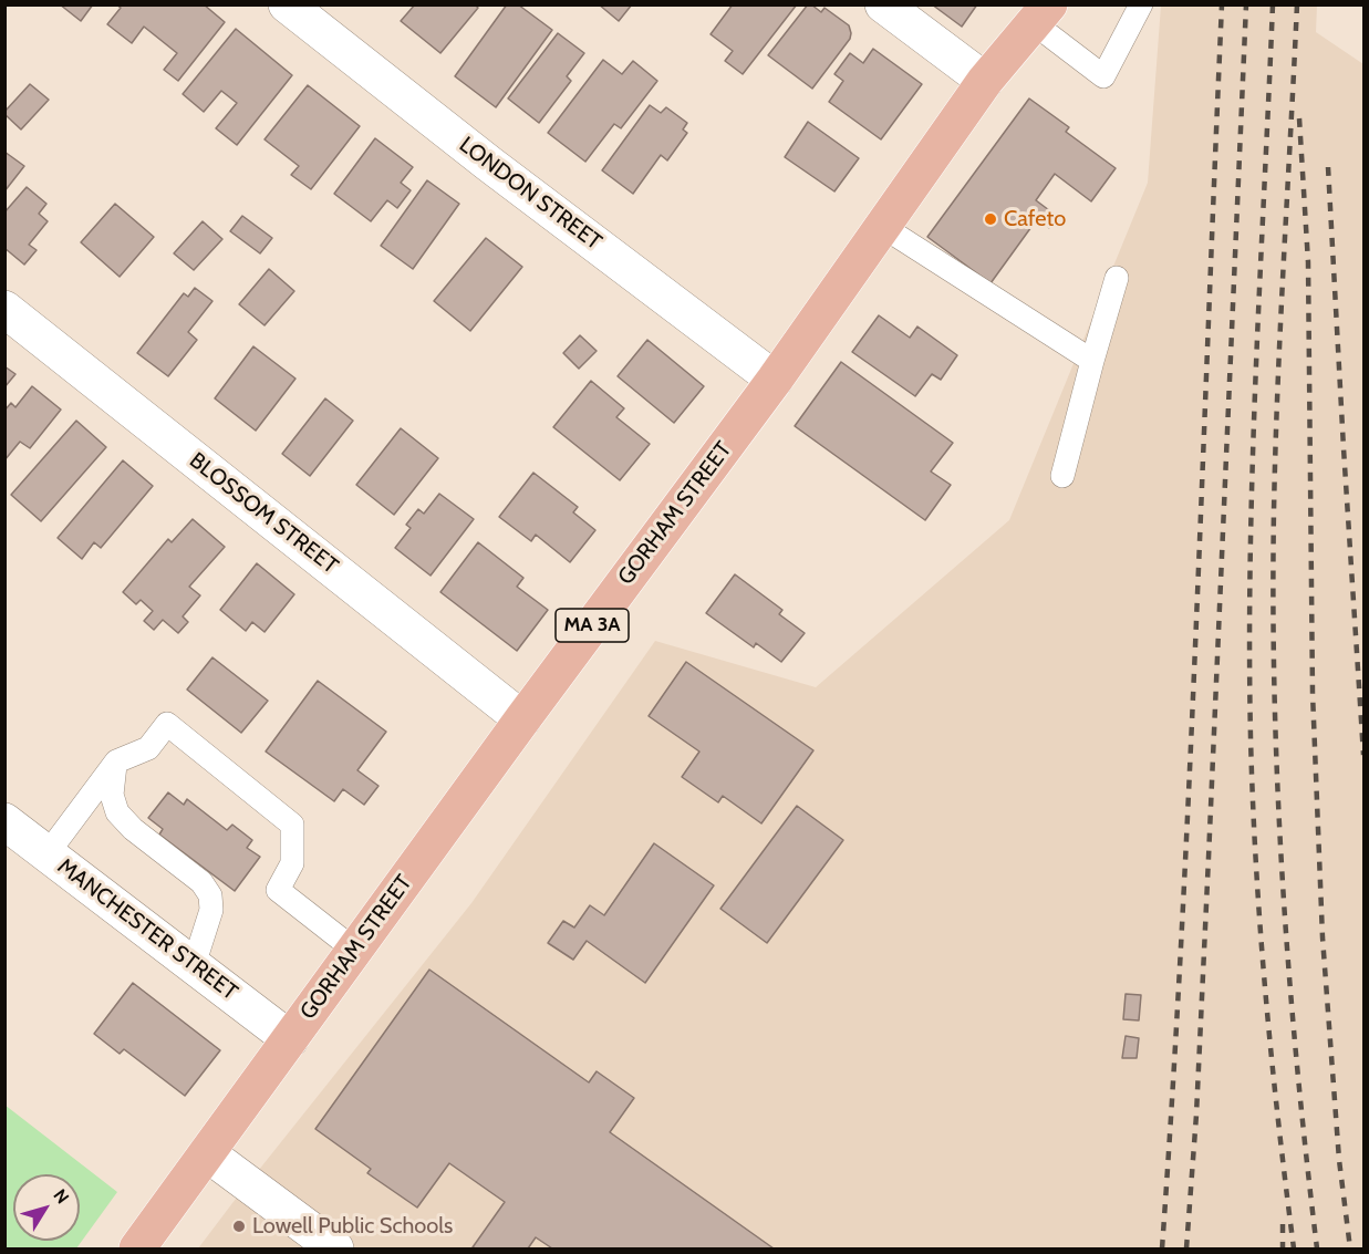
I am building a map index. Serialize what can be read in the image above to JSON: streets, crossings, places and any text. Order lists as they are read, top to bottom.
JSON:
{
  "streets": {
    "main road": ["GORHAM STREET", "MA 3A"],
    "street": ["LONDON STREET", "BLOSSOM STREET", "MANCHESTER STREET"]
  },
  "crossings": [
    ["LONDON STREET", "GORHAM STREET"],
    ["BLOSSOM STREET", "GORHAM STREET"],
    ["GORHAM STREET", "MANCHESTER STREET"]
  ],
  "places": ["Cafeto", "Lowell Public Schools"],
  "north": "top right"
}
